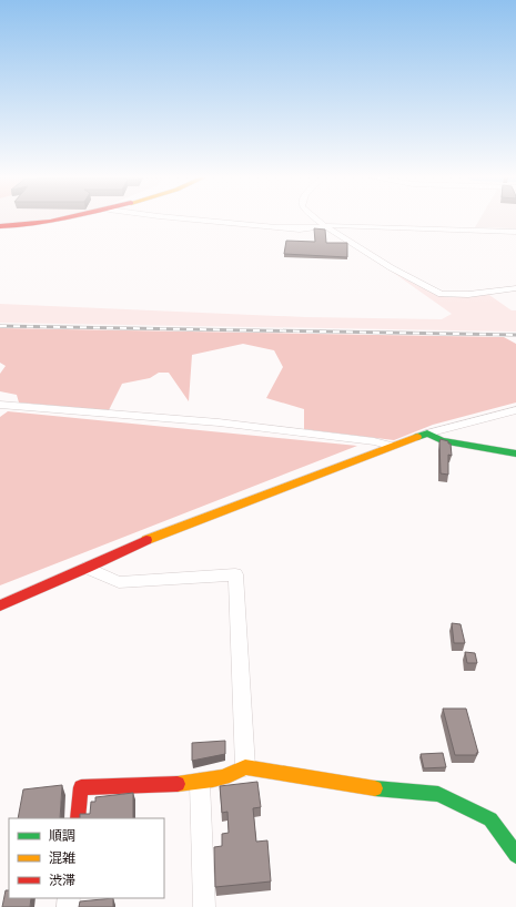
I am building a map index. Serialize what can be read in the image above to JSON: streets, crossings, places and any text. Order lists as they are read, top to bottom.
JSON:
{
  "legend": ["順調", "混雑", "渋滞"]
}
